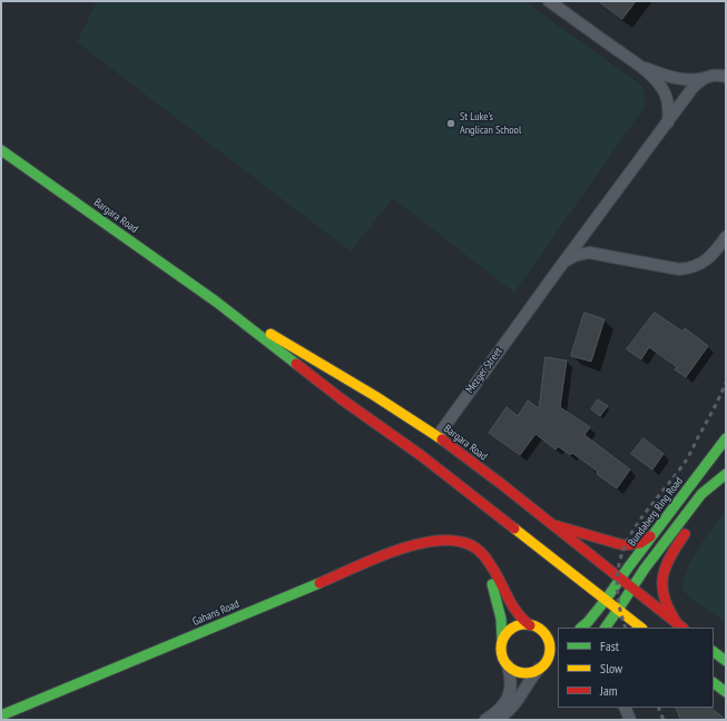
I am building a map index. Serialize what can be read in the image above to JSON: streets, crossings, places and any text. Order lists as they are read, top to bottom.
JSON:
{
  "streets": {
    "main road": ["Bargara Road", "Bundaberg Ring Road", "Gahans Road"],
    "street": ["Mezger Street"]
  },
  "crossings": [
    ["Bargara Road", "Mezger Street"],
    ["Bargara Road", "Bundaberg Ring Road"]
  ],
  "places": ["St Luke's Anglican School"],
  "legend": ["Fast", "Slow", "Jam"]
}
